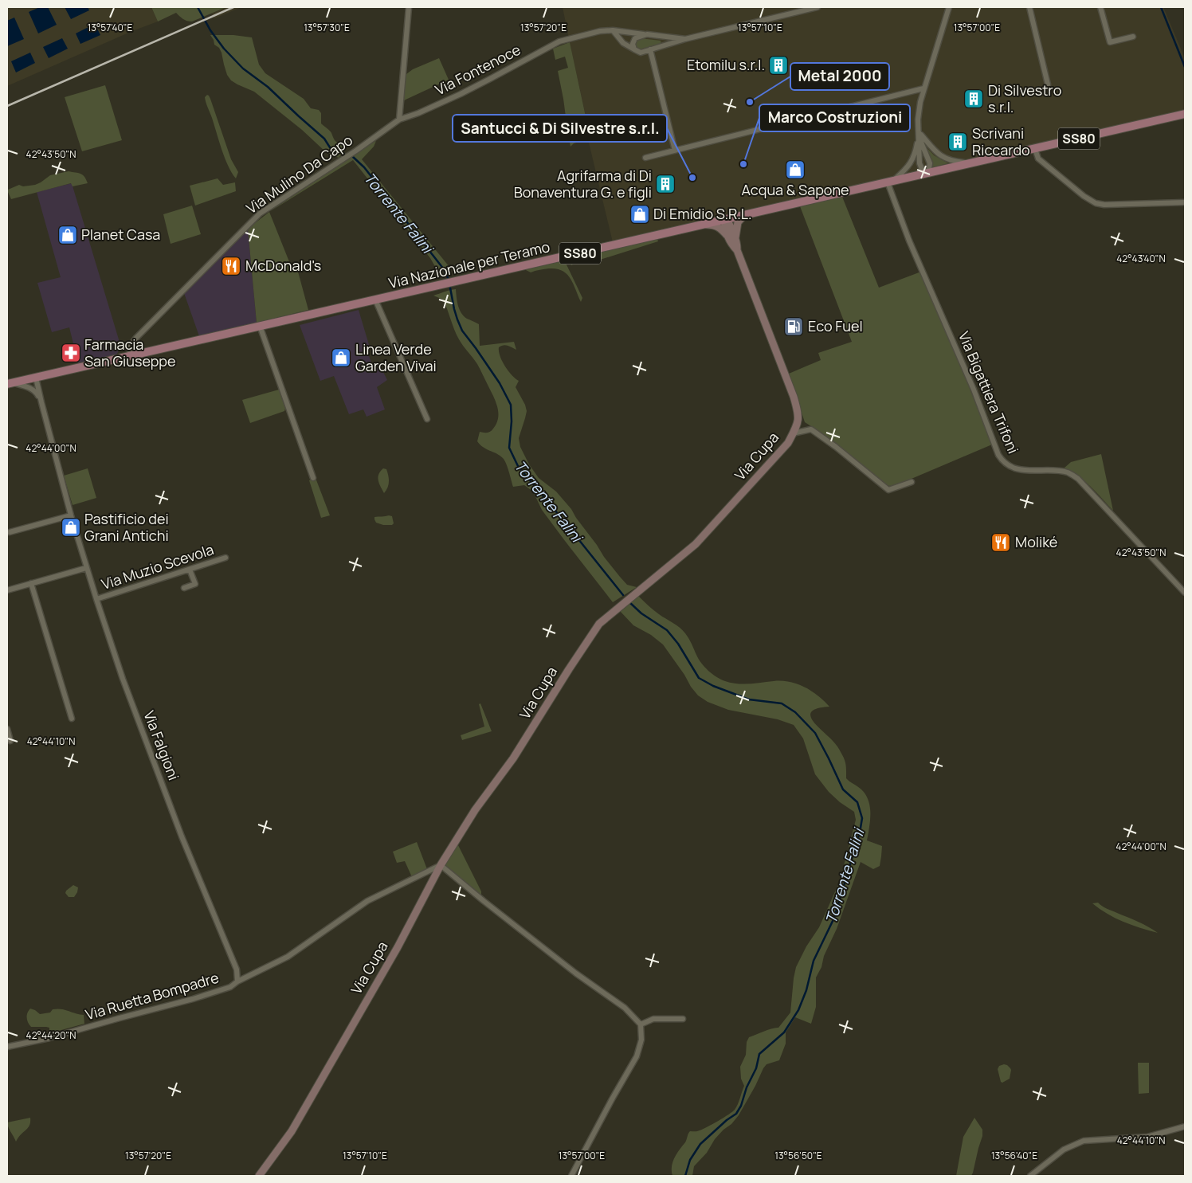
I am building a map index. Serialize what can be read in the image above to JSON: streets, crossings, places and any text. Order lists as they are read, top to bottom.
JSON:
{
  "streets": {
    "main road": ["SS80", "Via Nazionale per Teramo"],
    "street": [
      "Via Fontenoce",
      "Via Mulino Da Capo",
      "Via Bigattiera Trifoni",
      "Via Cupa",
      "Via Muzio Scevola",
      "Via Falgioni",
      "Via Ruetta Bompadre"
    ]
  },
  "crossings": [
    ["Via Fontenoce", "Via Mulino Da Capo"],
    ["Via Mulino Da Capo", "Via Nazionale per Teramo"],
    ["Via Nazionale per Teramo", "Via Bigattiera Trifoni"],
    ["Via Nazionale per Teramo", "Via Cupa"],
    ["Via Nazionale per Teramo", "Via Falgioni"],
    ["Via Cupa", "Via Ruetta Bompadre"],
    ["Via Muzio Scevola", "Via Falgioni"],
    ["Via Falgioni", "Via Ruetta Bompadre"]
  ],
  "water": ["Torrente Falini"],
  "places": {
    "building": [
      "Etomilu s.r.l.",
      "Di Silvestro s.r.l.",
      "Scrivani Riccardo",
      "Agrifarma di Di Bonaventura G. e figli"
    ],
    "other": ["Metal 2000", "Marco Costruzioni", "Santucci & Di Silvestre s.r.l."],
    "shop": [
      "Acqua & Sapone",
      "Di Emidio S.R.L.",
      "Planet Casa",
      "Linea Verde Garden Vivai",
      "Pastificio dei Grani Antichi"
    ],
    "restaurant": ["McDonald's", "Moliké"],
    "fuel station": ["Eco Fuel"],
    "pharmacy": ["Farmacia San Giuseppe"]
  },
  "coordinates": [
    "13°57'30\"E",
    "13°57'40\"E",
    "13°57'20\"E",
    "13°57'10\"E",
    "13°57'00\"E",
    "42°43'50\"N",
    "42°43'40\"N",
    "42°44'00\"N",
    "42°44'10\"N",
    "42°44'20\"N",
    "13°56'50\"E",
    "13°56'40\"E"
  ]
}
